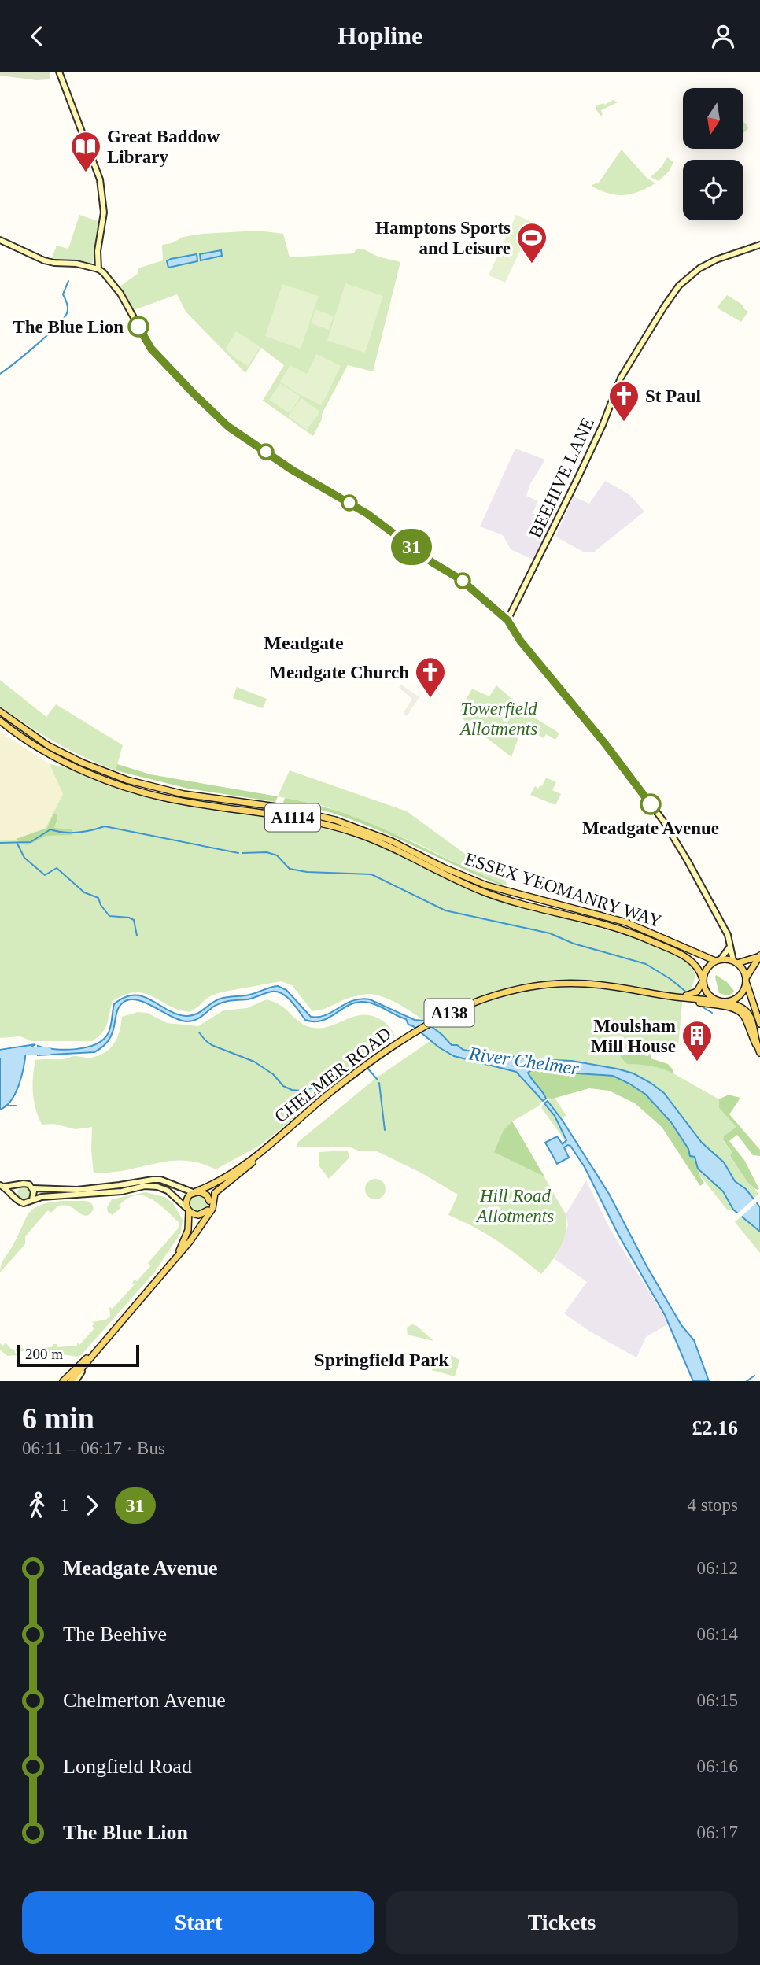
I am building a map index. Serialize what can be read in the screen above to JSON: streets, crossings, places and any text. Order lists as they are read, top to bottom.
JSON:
{
  "streets": {
    "main road": [
      "A1114",
      "ESSEX YEOMANRY WAY",
      "A138",
      "CHELMER ROAD"
    ],
    "street": ["BEEHIVE LANE"]
  },
  "crossings": [
    ["A1114", "ESSEX YEOMANRY WAY"],
    ["A1114", "CHELMER ROAD"],
    ["ESSEX YEOMANRY WAY", "CHELMER ROAD"],
    ["A138", "CHELMER ROAD"]
  ],
  "districts": ["Meadgate", "Springfield Park"],
  "water": ["River Chelmer"],
  "parks": ["Towerfield Allotments", "Hill Road Allotments"],
  "places": {
    "library": ["Great Baddow Library"],
    "sports": ["Hamptons Sports and Leisure"],
    "other": ["The Blue Lion", "Meadgate Avenue"],
    "church": ["St Paul", "Meadgate Church"],
    "building": ["Moulsham Mill House"]
  },
  "lines": ["bus line 31"],
  "scale_bar": "200 m",
  "north": "bottom",
  "page": {
    "header": "Hopline",
    "on_map": "31",
    "scale": "200 m",
    "heading": ["6 min", "06:11 – 06:17 · Bus", "£2.16"],
    "legs": ["1", "31", "4 stops"],
    "list": [
      {
        "name": "Meadgate Avenue",
        "value": "06:12"
      },
      {
        "name": "The Beehive",
        "value": "06:14"
      },
      {
        "name": "Chelmerton Avenue",
        "value": "06:15"
      },
      {
        "name": "Longfield Road",
        "value": "06:16"
      },
      {
        "name": "The Blue Lion",
        "value": "06:17"
      }
    ],
    "buttons": ["Start", "Tickets"]
  }
}
